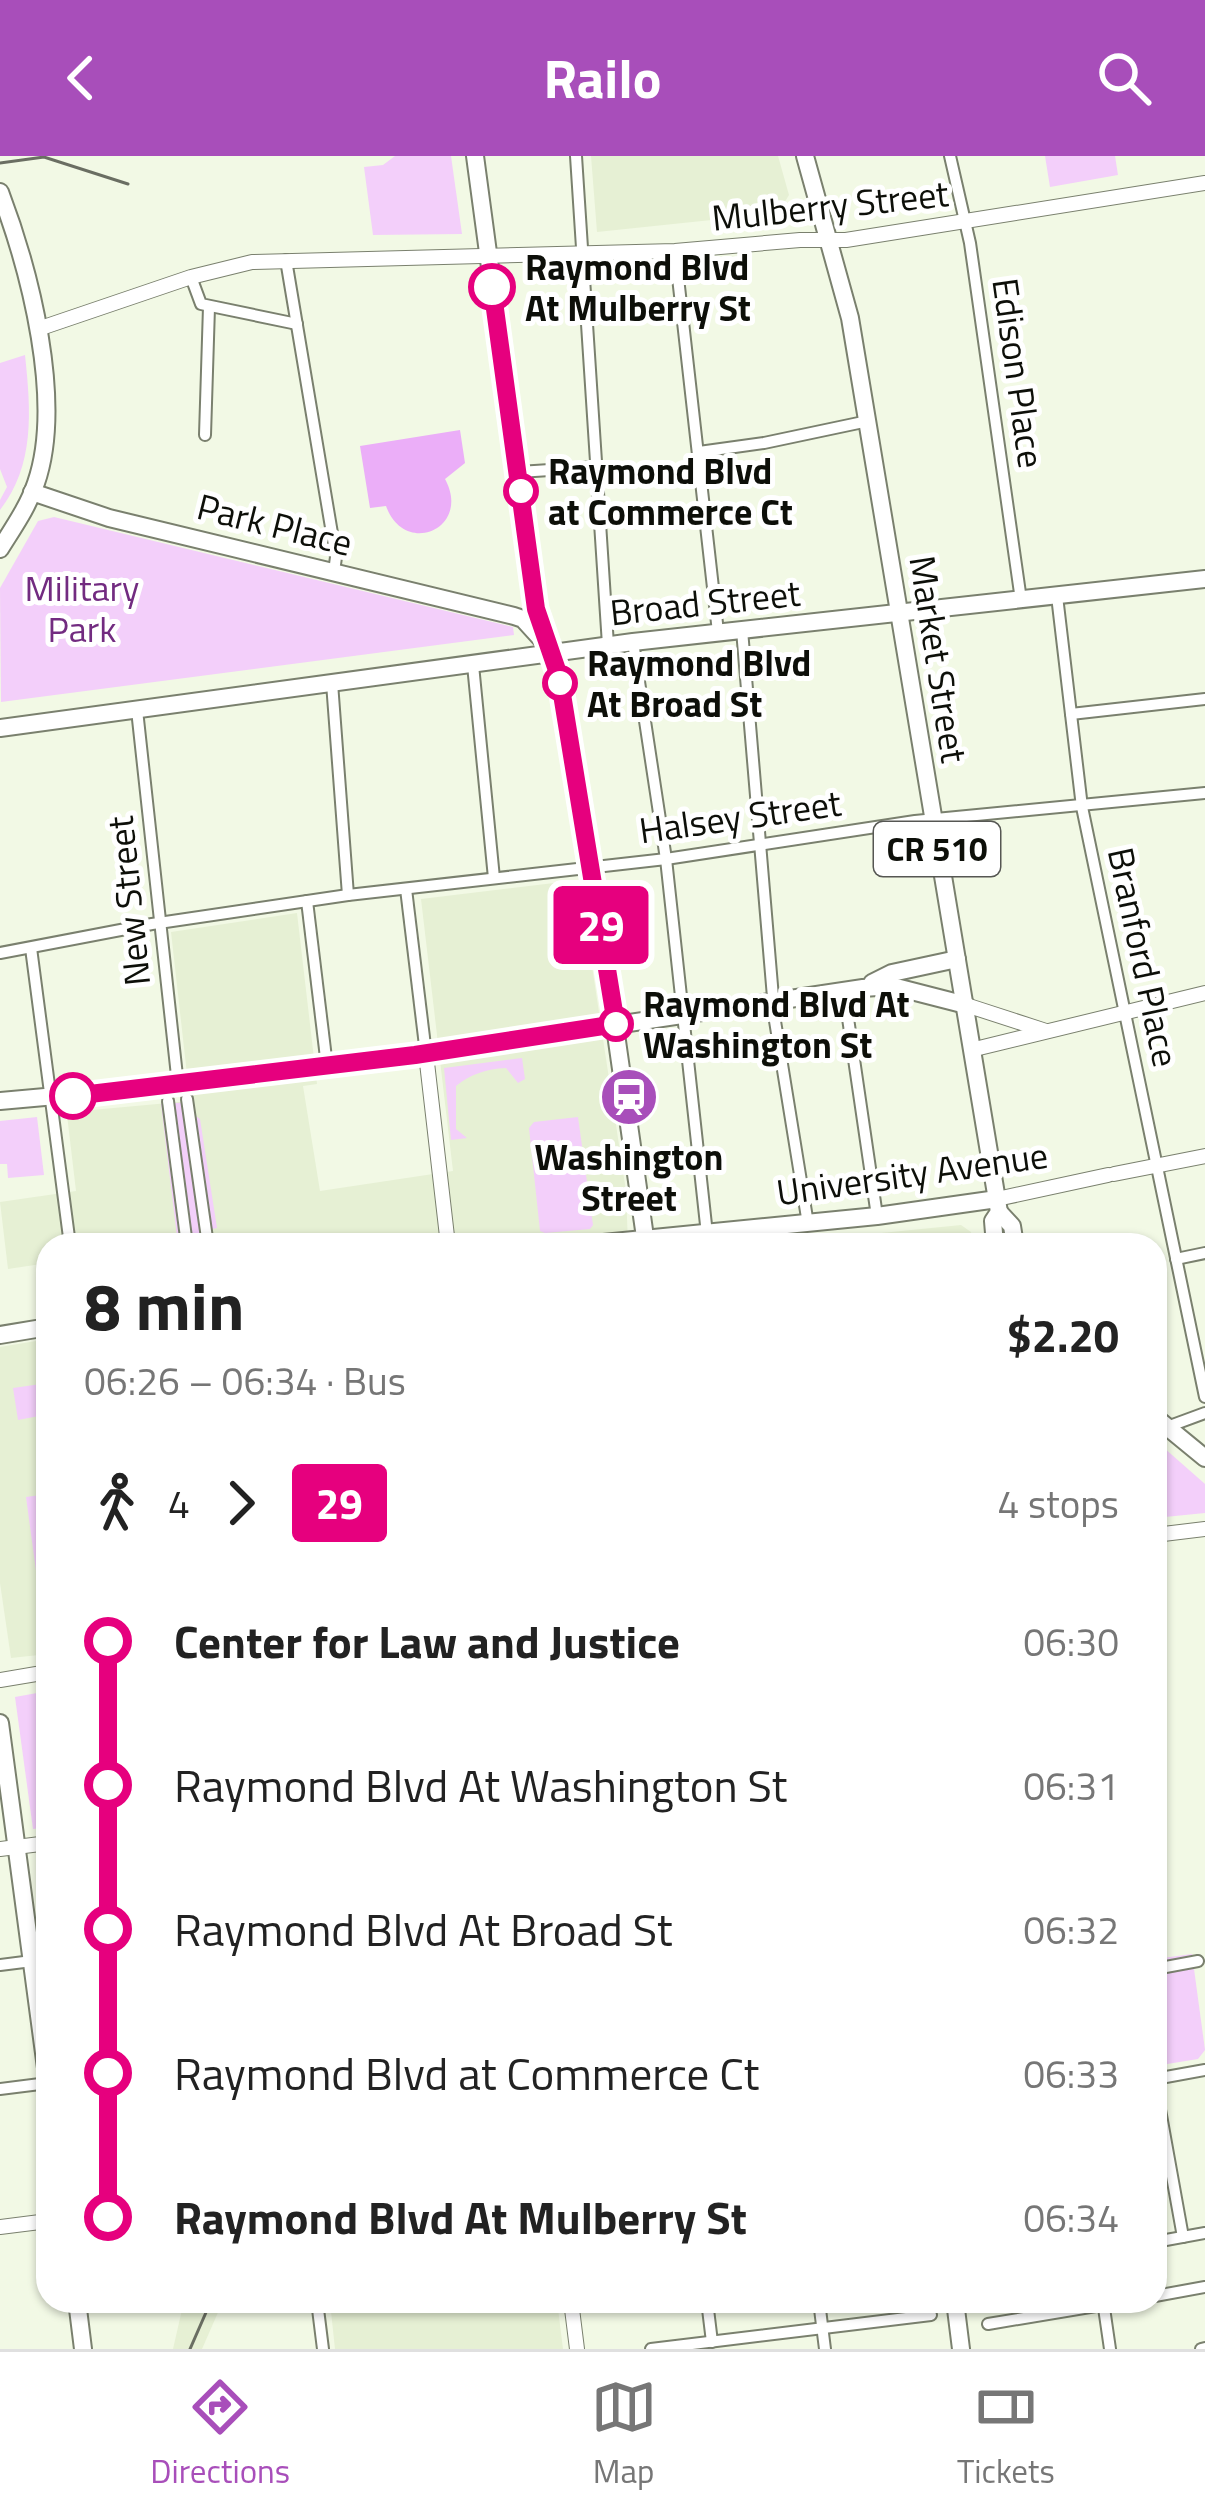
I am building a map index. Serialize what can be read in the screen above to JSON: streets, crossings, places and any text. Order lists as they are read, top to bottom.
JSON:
{
  "streets": {
    "main road": [
      "Park Place",
      "Broad Street",
      "Market Street",
      "CR 510",
      "University Avenue"
    ],
    "street": [
      "Mulberry Street",
      "Edison Place",
      "Halsey Street",
      "New Street",
      "Branford Place"
    ]
  },
  "crossings": [
    ["Mulberry Street", "Edison Place"],
    ["Mulberry Street", "Market Street"],
    ["Edison Place", "Broad Street"],
    ["Park Place", "Broad Street"],
    ["Broad Street", "Market Street"],
    ["Broad Street", "New Street"],
    ["Broad Street", "Branford Place"],
    ["Market Street", "Halsey Street"],
    ["Market Street", "CR 510"],
    ["Market Street", "University Avenue"],
    ["Halsey Street", "New Street"],
    ["Halsey Street", "Branford Place"],
    ["CR 510", "University Avenue"],
    ["Branford Place", "University Avenue"]
  ],
  "parks": ["Military Park"],
  "places": {
    "other": [
      "Raymond Blvd At Mulberry St",
      "Raymond Blvd at Commerce Ct",
      "Raymond Blvd At Broad St",
      "Raymond Blvd At Washington St"
    ],
    "station": ["Washington Street"]
  },
  "lines": ["bus line 29"],
  "page": {
    "header": "Railo",
    "on_map": "29",
    "heading": ["8 min", "06:26 – 06:34 · Bus", "$2.20"],
    "legs": ["4", "29", "4 stops"],
    "list": [
      {
        "name": "Center for Law and Justice",
        "value": "06:30"
      },
      {
        "name": "Raymond Blvd At Washington St",
        "value": "06:31"
      },
      {
        "name": "Raymond Blvd At Broad St",
        "value": "06:32"
      },
      {
        "name": "Raymond Blvd at Commerce Ct",
        "value": "06:33"
      },
      {
        "name": "Raymond Blvd At Mulberry St",
        "value": "06:34"
      }
    ],
    "tabs": ["Directions", "Map", "Tickets"]
  }
}
